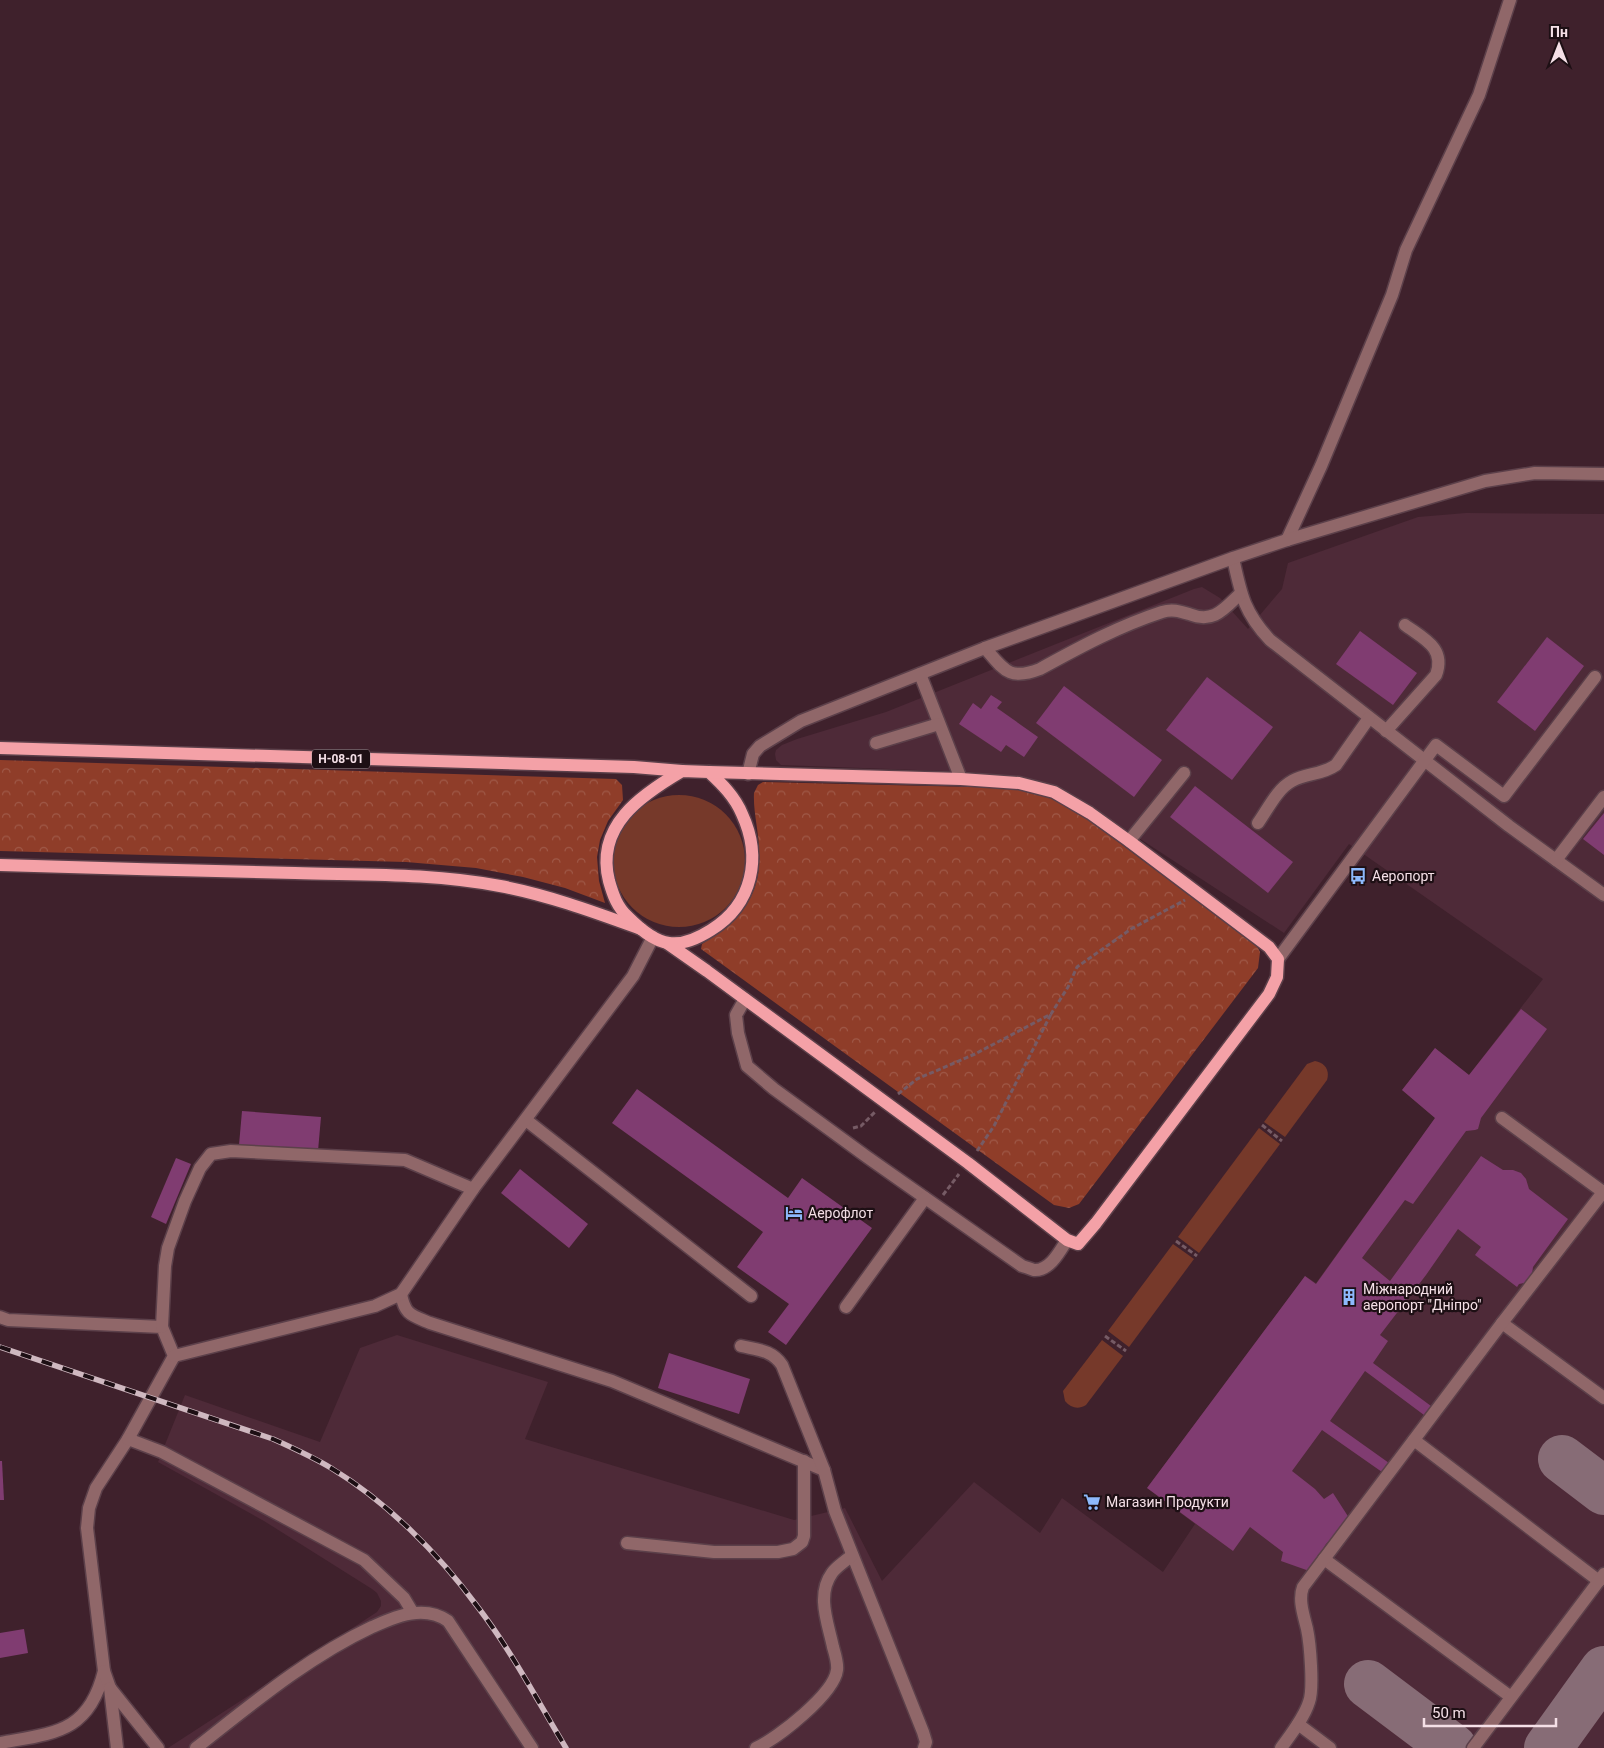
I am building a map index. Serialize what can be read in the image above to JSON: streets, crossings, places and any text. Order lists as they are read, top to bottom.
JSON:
{
  "streets": {
    "main road": ["Н-08-01"]
  },
  "places": {
    "bus stop": ["Аеропорт"],
    "hotel": ["Аерофлот"],
    "building": ["Міжнародний аеропорт \"Дніпро\""],
    "supermarket": ["Магазин Продукти"]
  },
  "scale_bar": "50 m",
  "north": "top"
}
